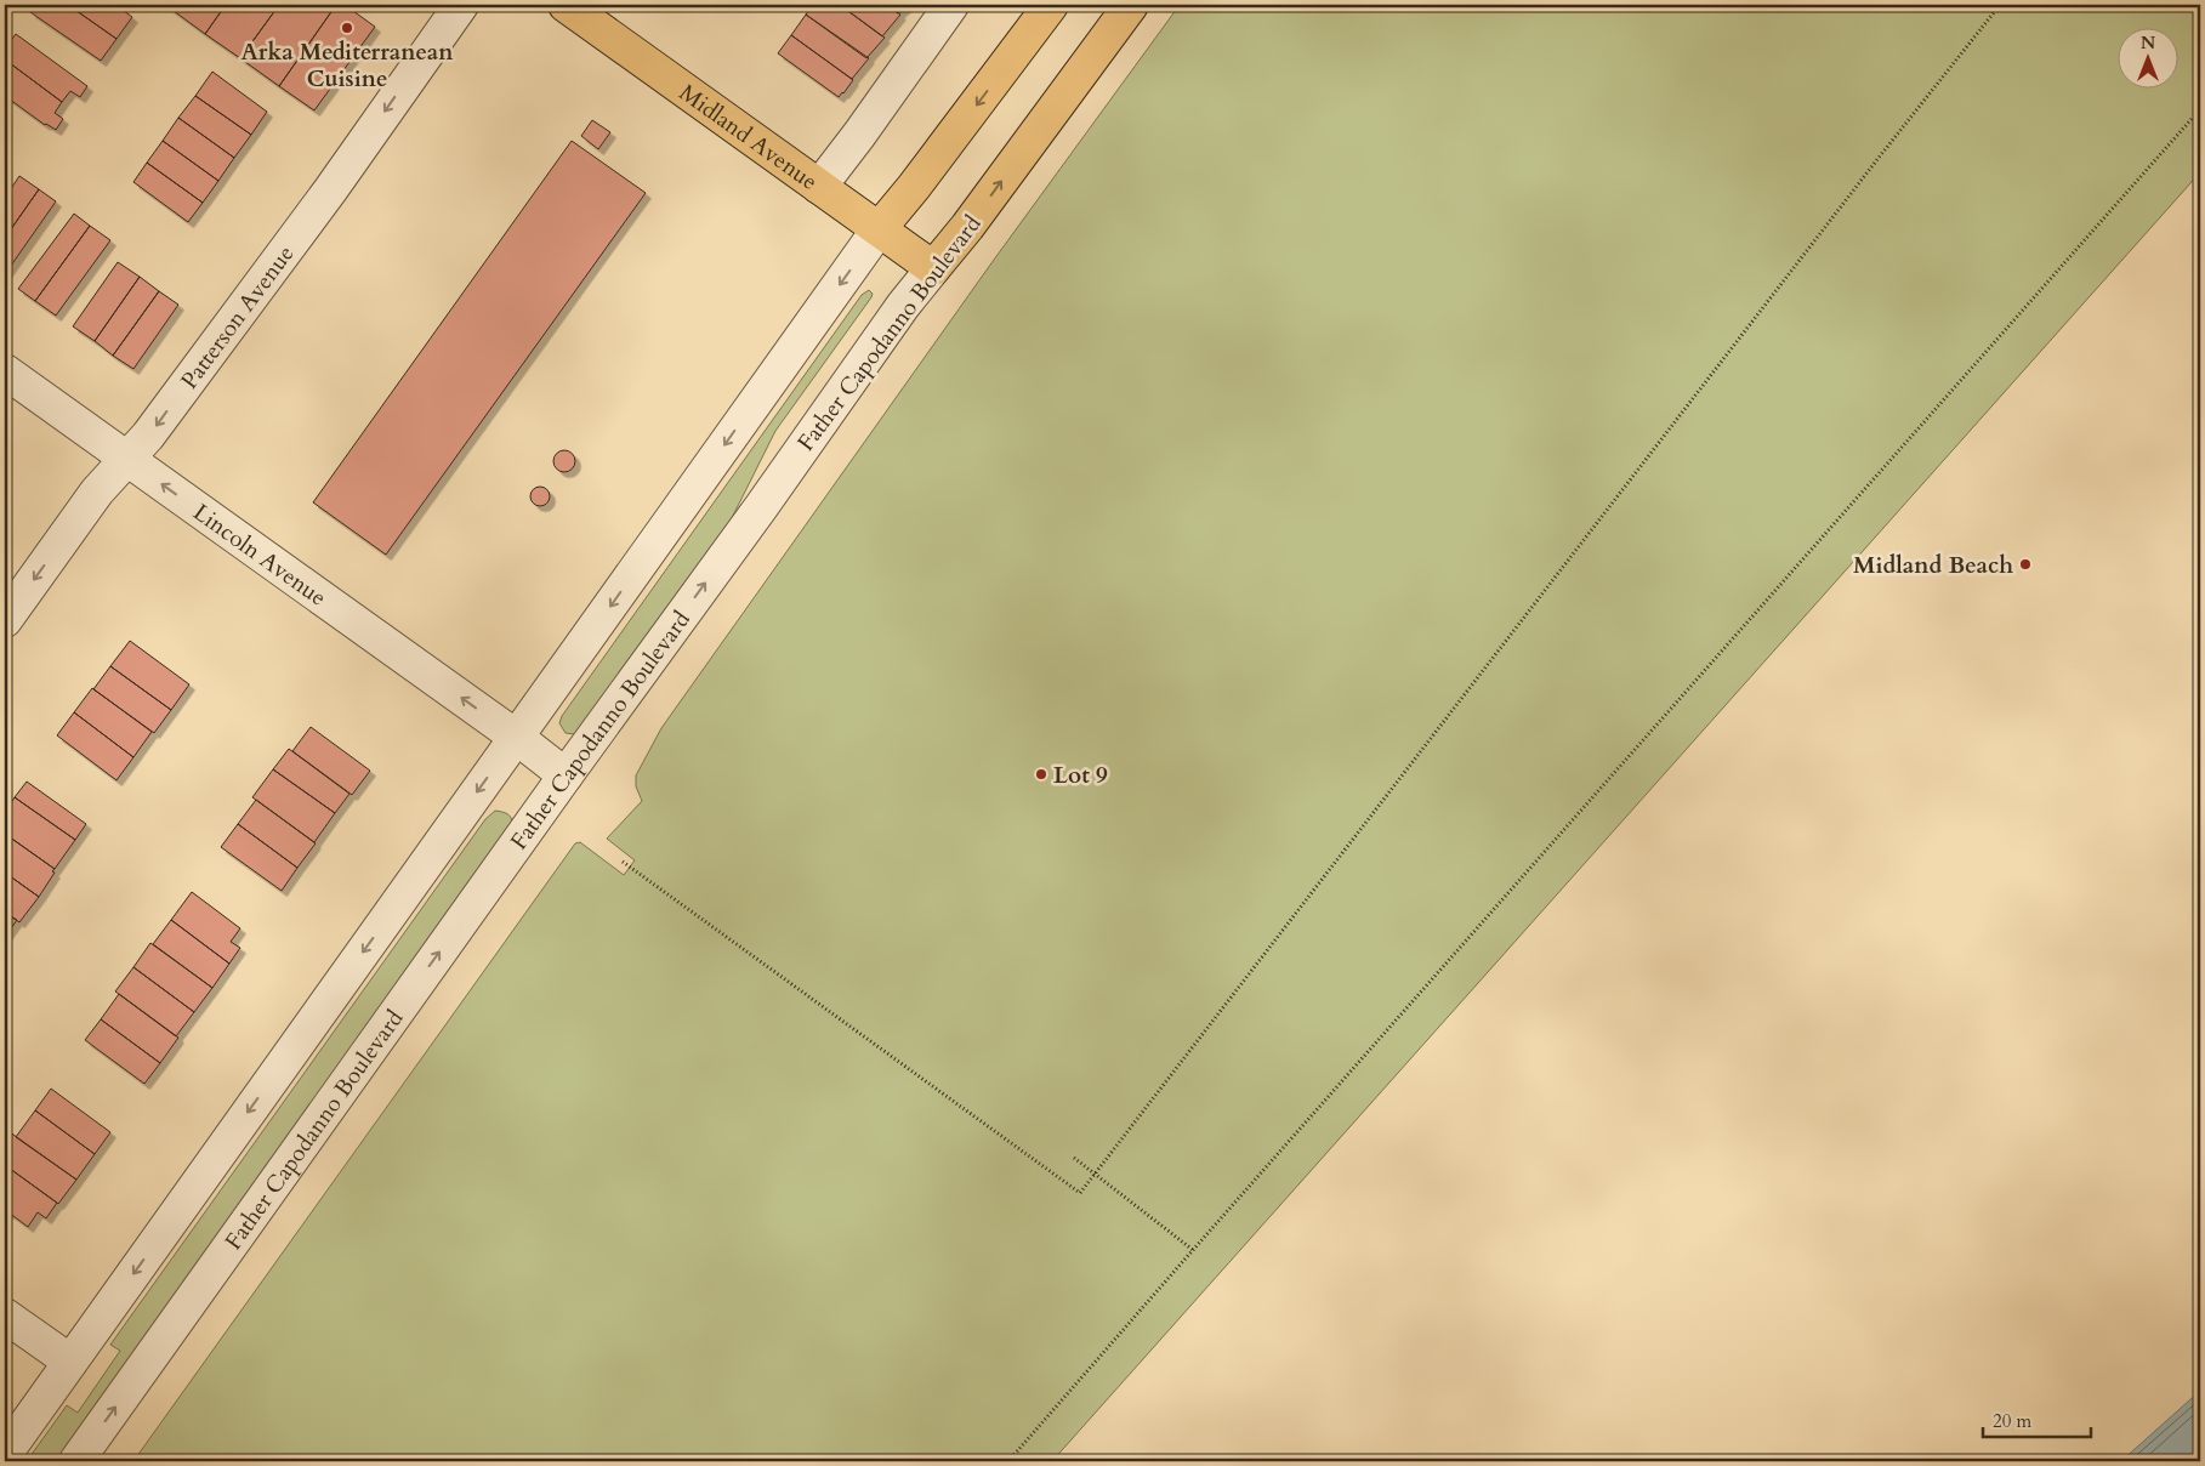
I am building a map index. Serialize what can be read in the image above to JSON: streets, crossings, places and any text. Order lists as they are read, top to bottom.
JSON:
{
  "streets": {
    "main road": ["Midland Avenue", "Father Capodanno Boulevard"],
    "street": ["Patterson Avenue", "Lincoln Avenue"]
  },
  "crossings": [
    ["Midland Avenue", "Father Capodanno Boulevard"],
    ["Patterson Avenue", "Lincoln Avenue"],
    ["Father Capodanno Boulevard", "Lincoln Avenue"]
  ],
  "one_way": ["Patterson Avenue", "Father Capodanno Boulevard", "Lincoln Avenue"],
  "places": ["Arka Mediterranean Cuisine", "Midland Beach", "Lot 9"],
  "scale_bar": "20 m",
  "north": "top"
}
